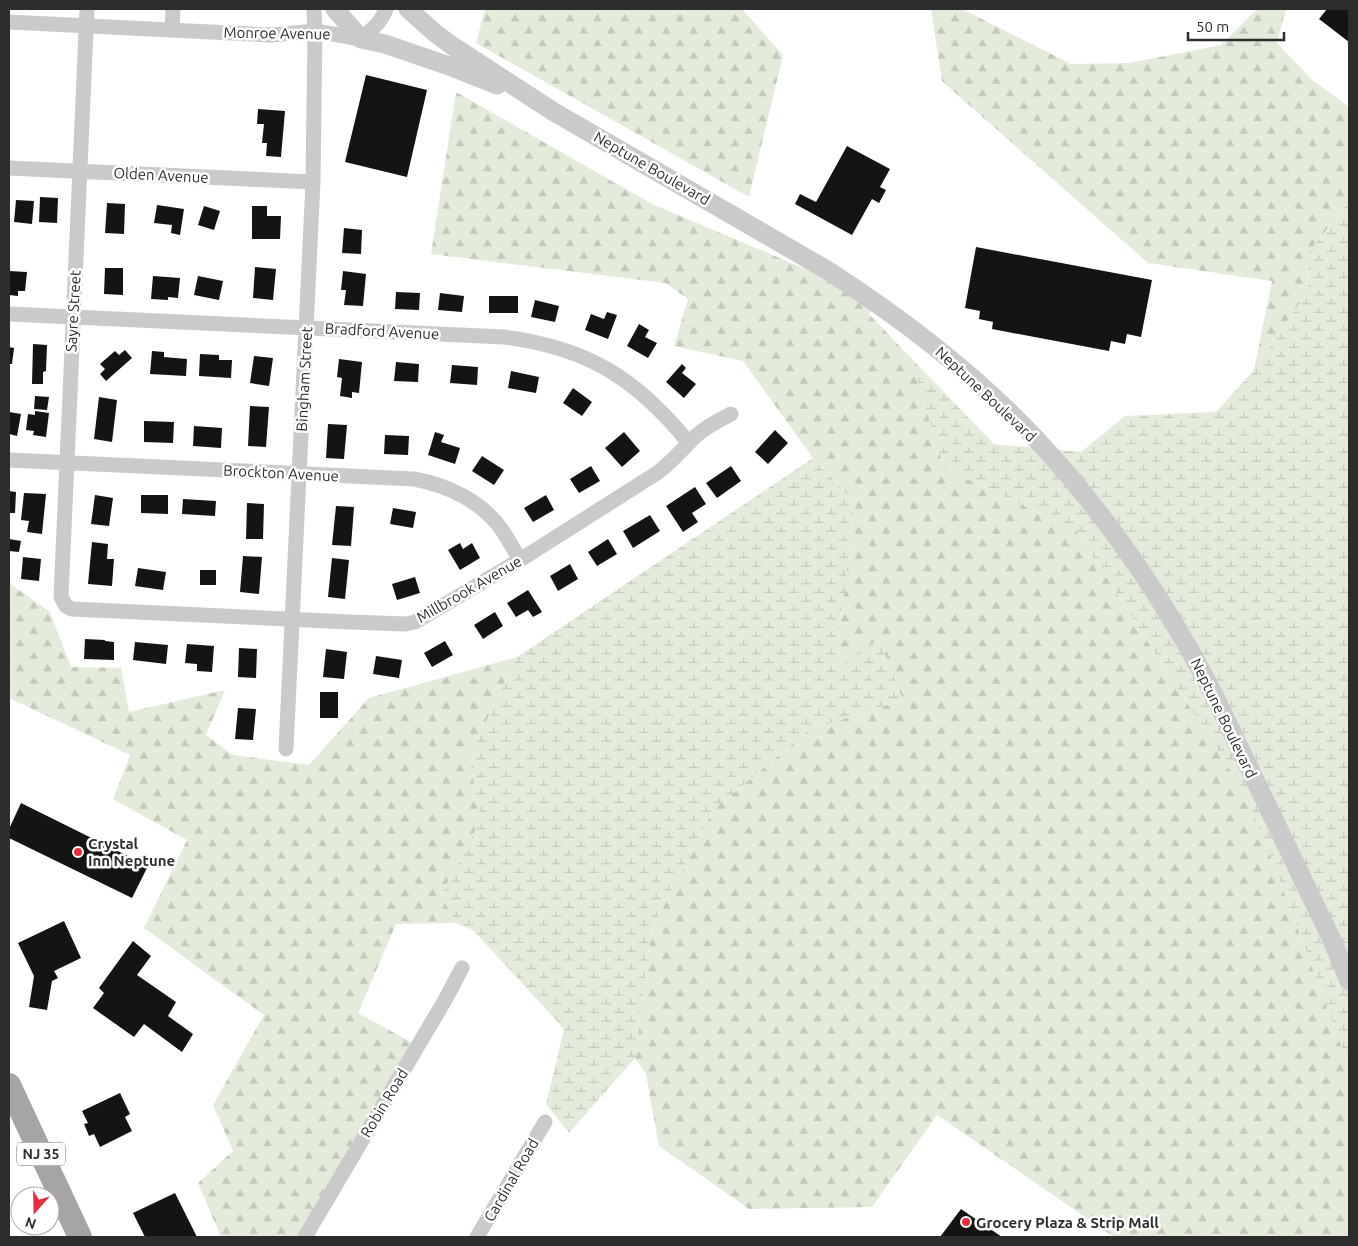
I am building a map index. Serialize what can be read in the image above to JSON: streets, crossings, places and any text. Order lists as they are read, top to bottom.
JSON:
{
  "streets": {
    "main road": ["NJ 35"],
    "street": [
      "Monroe Avenue",
      "Neptune Boulevard",
      "Olden Avenue",
      "Sayre Street",
      "Bradford Avenue",
      "Bingham Street",
      "Brockton Avenue",
      "Millbrook Avenue",
      "Robin Road",
      "Cardinal Road"
    ]
  },
  "crossings": [
    ["Monroe Avenue", "Neptune Boulevard"],
    ["Monroe Avenue", "Sayre Street"],
    ["Monroe Avenue", "Bingham Street"],
    ["Olden Avenue", "Sayre Street"],
    ["Olden Avenue", "Bingham Street"],
    ["Sayre Street", "Bradford Avenue"],
    ["Sayre Street", "Brockton Avenue"],
    ["Sayre Street", "Millbrook Avenue"],
    ["Bradford Avenue", "Bingham Street"],
    ["Bradford Avenue", "Millbrook Avenue"],
    ["Bingham Street", "Brockton Avenue"],
    ["Bingham Street", "Millbrook Avenue"],
    ["Brockton Avenue", "Millbrook Avenue"]
  ],
  "places": ["Crystal Inn Neptune", "Grocery Plaza & Strip Mall"],
  "scale_bar": "50 m",
  "north": "bottom"
}
